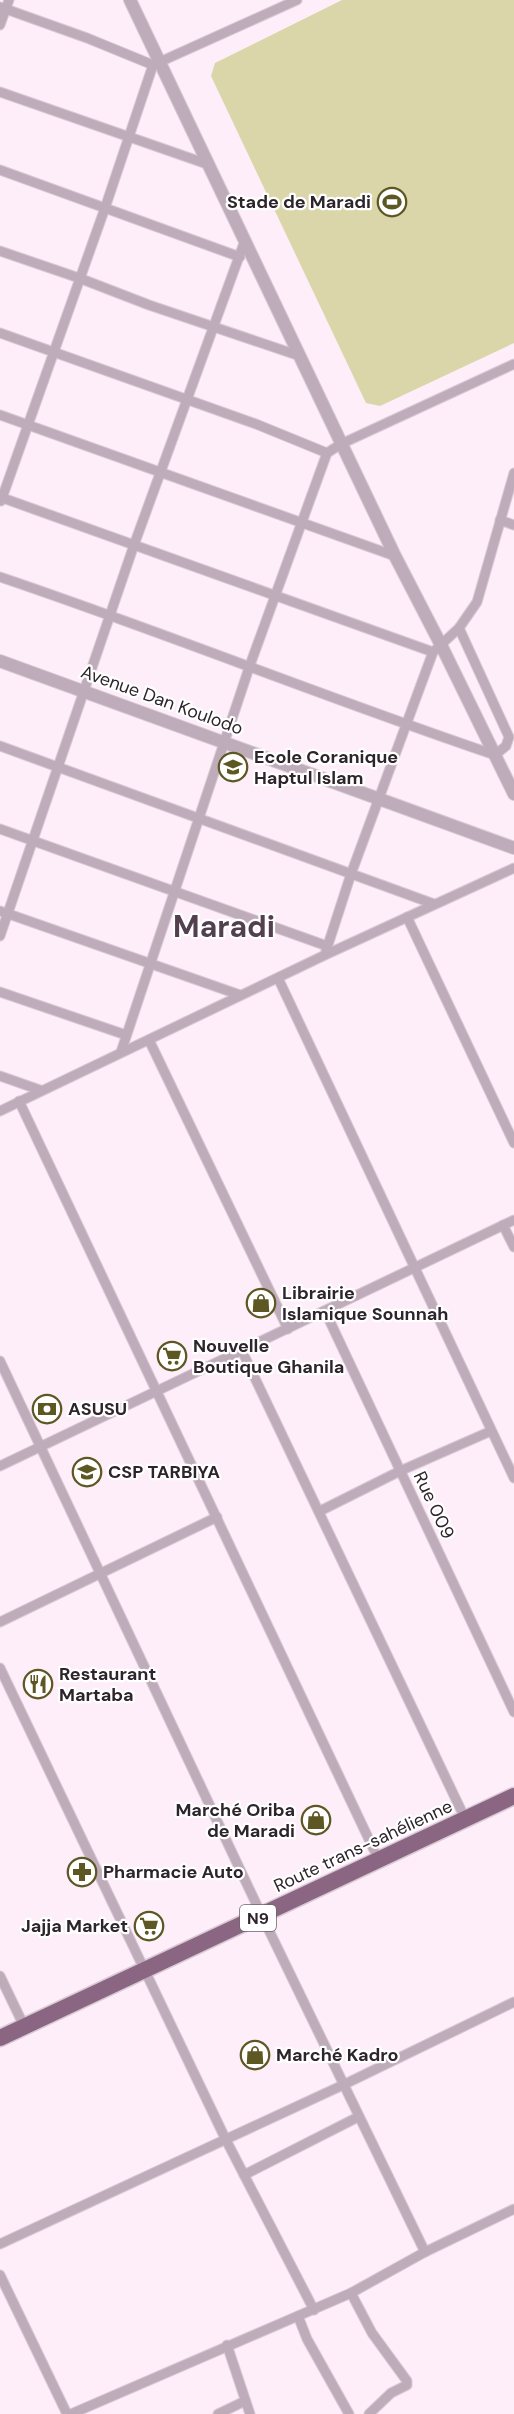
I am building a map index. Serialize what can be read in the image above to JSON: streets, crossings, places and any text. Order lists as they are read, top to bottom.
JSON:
{
  "streets": {
    "highway": ["Route trans-sahélienne", "N9"],
    "street": ["Avenue Dan Koulodo", "Rue 009"]
  },
  "districts": ["Maradi"],
  "places": {
    "sports": ["Stade de Maradi"],
    "school or university": ["Ecole Coranique Haptul Islam", "CSP TARBIYA"],
    "shop": ["Librairie Islamique Sounnah", "Marché Oriba de Maradi", "Marché Kadro"],
    "supermarket": ["Nouvelle Boutique Ghanila", "Jajja Market"],
    "bank": ["ASUSU"],
    "restaurant": ["Restaurant Martaba"],
    "pharmacy": ["Pharmacie Auto"]
  }
}
